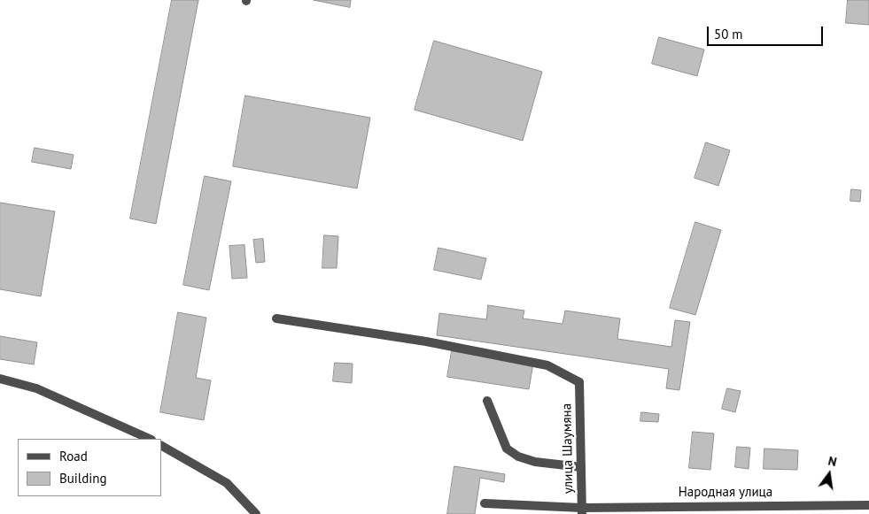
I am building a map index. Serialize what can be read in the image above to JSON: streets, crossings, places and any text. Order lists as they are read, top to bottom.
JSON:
{
  "streets": {
    "street": ["улица Шаумяна", "Народная улица"]
  },
  "crossings": [
    ["улица Шаумяна", "Народная улица"]
  ],
  "legend": ["Road", "Building"],
  "scale_bar": "50 m",
  "north": "top"
}
